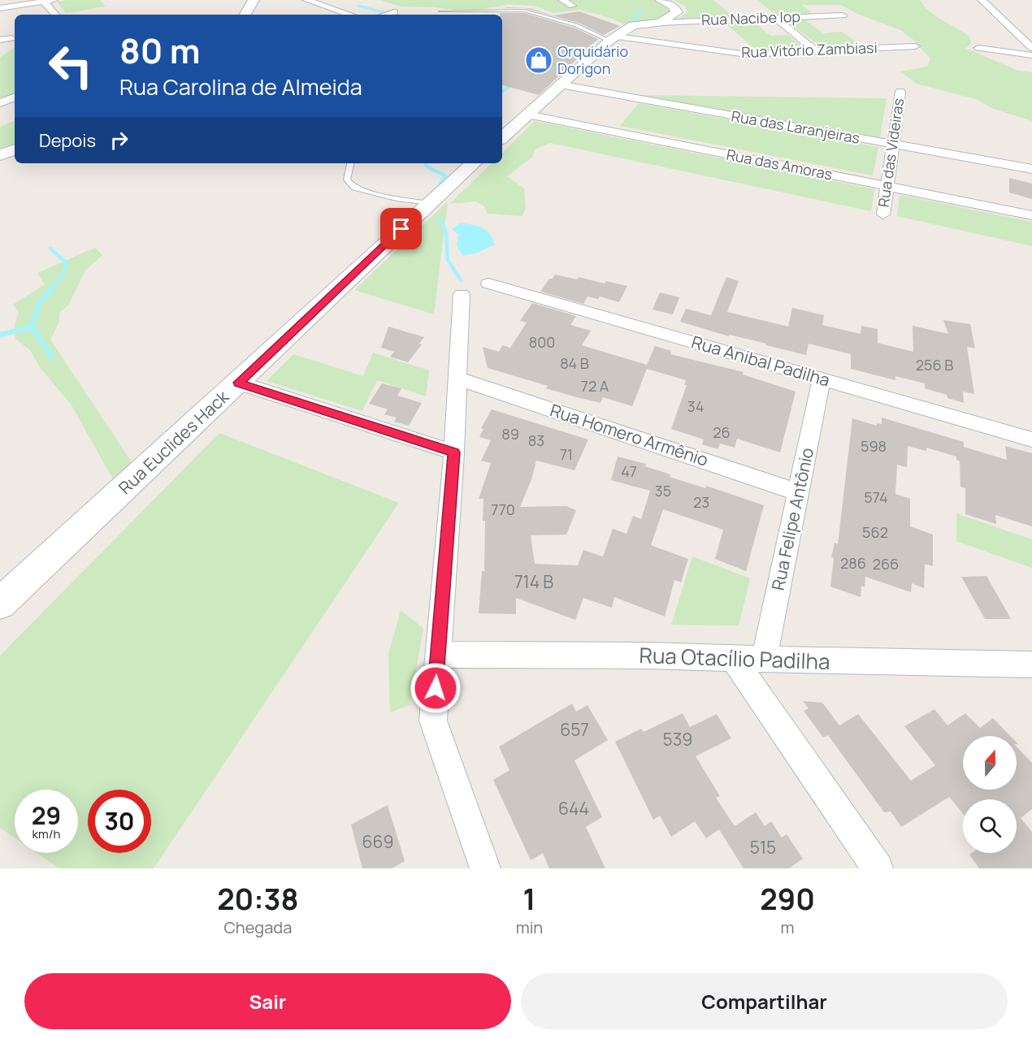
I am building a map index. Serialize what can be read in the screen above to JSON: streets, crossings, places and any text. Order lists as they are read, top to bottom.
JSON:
{
  "streets": {
    "street": [
      "Rua Nacibe Iop",
      "Rua Vitório Zambiasi",
      "Rua das Laranjeiras",
      "Rua das Videiras",
      "Rua das Amoras",
      "Rua Anibal Padilha",
      "Rua Homero Armênio",
      "Rua Euclides Hack",
      "Rua Felipe Antônio",
      "Rua Otacílio Padilha"
    ]
  },
  "crossings": [
    ["Rua das Laranjeiras", "Rua das Videiras"],
    ["Rua das Videiras", "Rua das Amoras"],
    ["Rua Anibal Padilha", "Rua Felipe Antônio"],
    ["Rua Homero Armênio", "Rua Felipe Antônio"],
    ["Rua Felipe Antônio", "Rua Otacílio Padilha"]
  ],
  "places": {
    "shop": ["Orquidário Dorigon"]
  },
  "house_numbers": [
    "800",
    "84 B",
    "256 B",
    "72 A",
    "34",
    "26",
    "89",
    "83",
    "598",
    "71",
    "47",
    "35",
    "574",
    "23",
    "770",
    "562",
    "286",
    "266",
    "714 B",
    "657",
    "539",
    "644",
    "669",
    "515"
  ],
  "north": "top",
  "page": {
    "turn": ["80 m", "Rua Carolina de Almeida"],
    "then": "Depois",
    "speed": "29 km/h",
    "limit": "30",
    "eta": [
      "20:38",
      "Chegada",
      "1",
      "min",
      "290",
      "m"
    ],
    "buttons": ["Sair", "Compartilhar"]
  }
}
